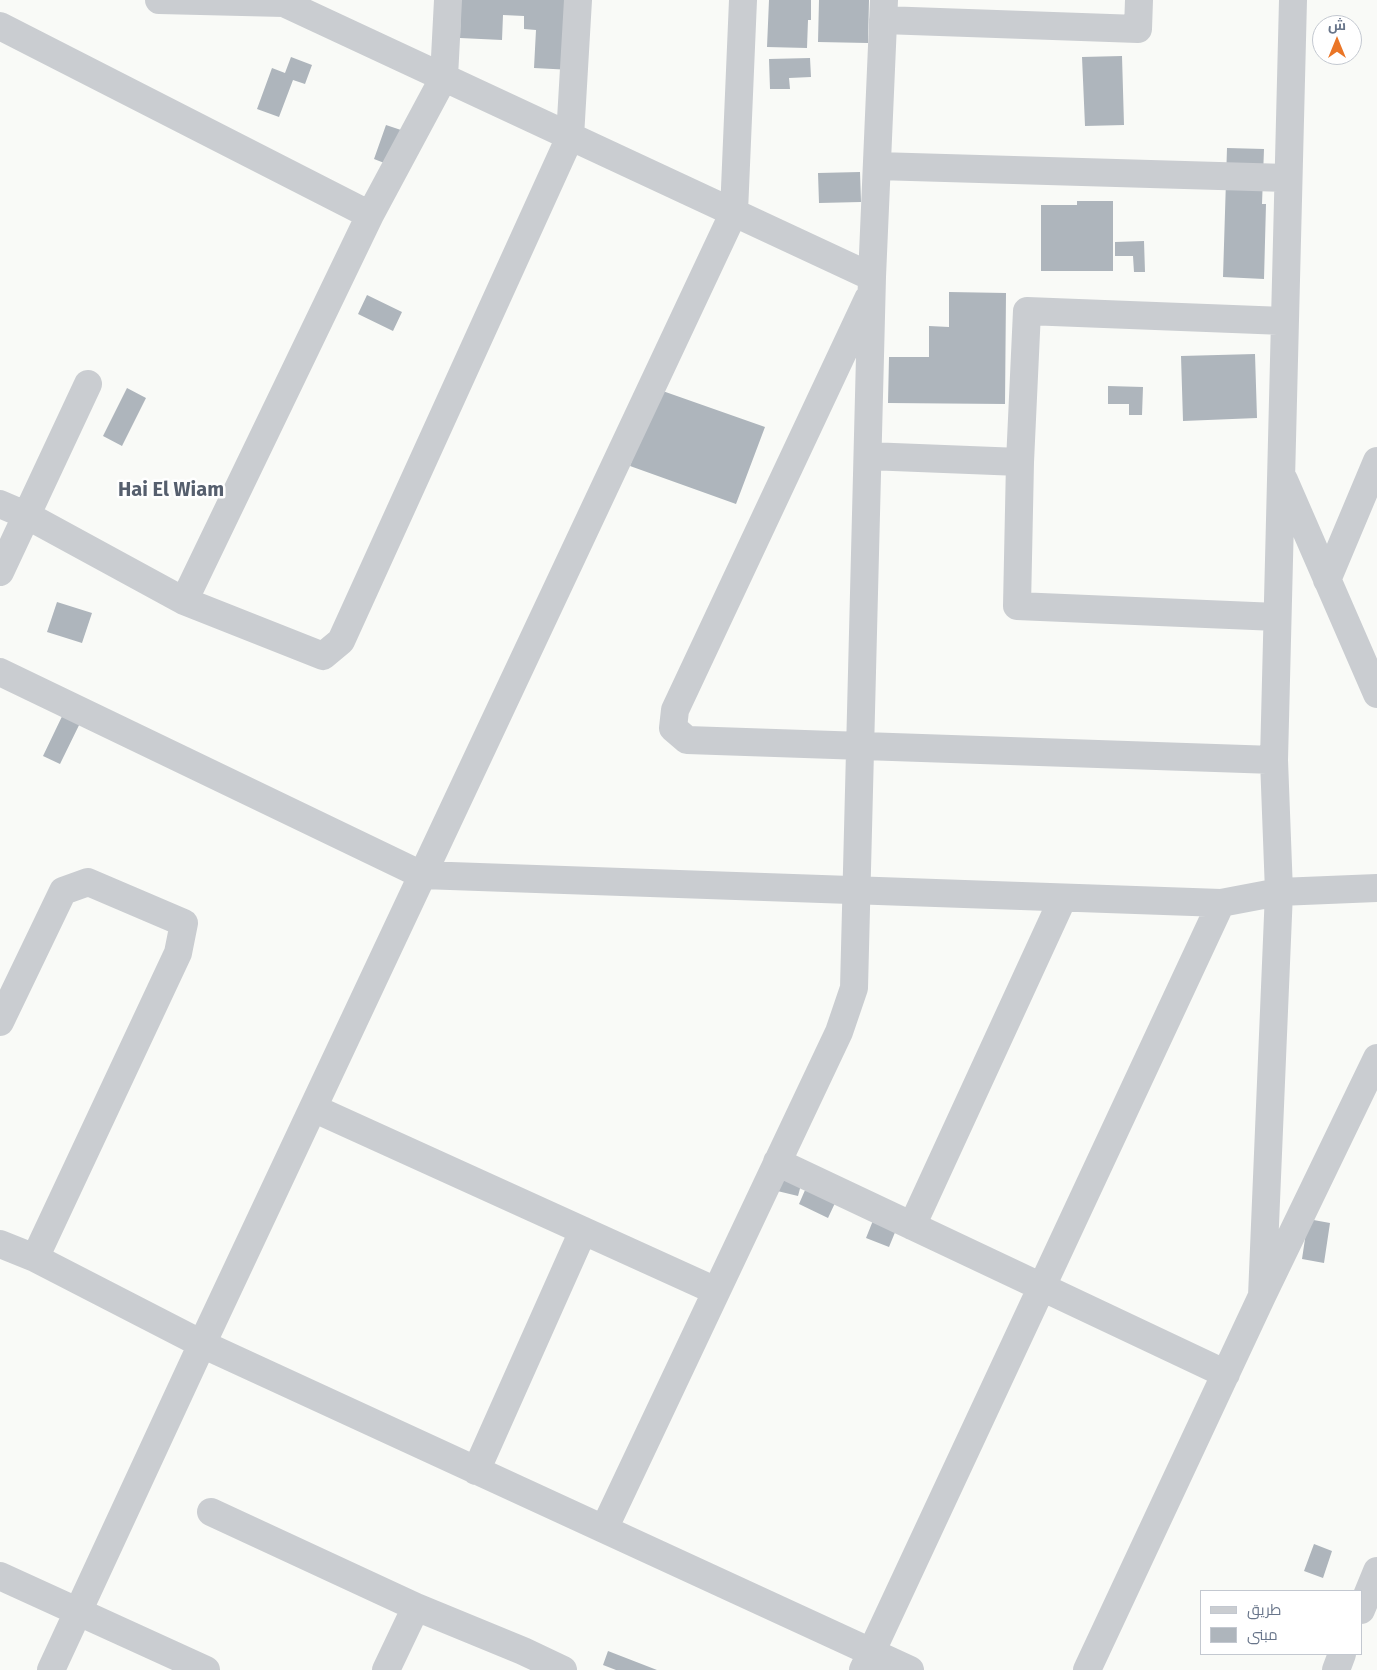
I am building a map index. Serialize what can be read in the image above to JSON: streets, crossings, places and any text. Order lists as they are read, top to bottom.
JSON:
{
  "districts": ["Hai El Wiam"],
  "legend": ["طريق", "مبنى"],
  "north": "top"
}
